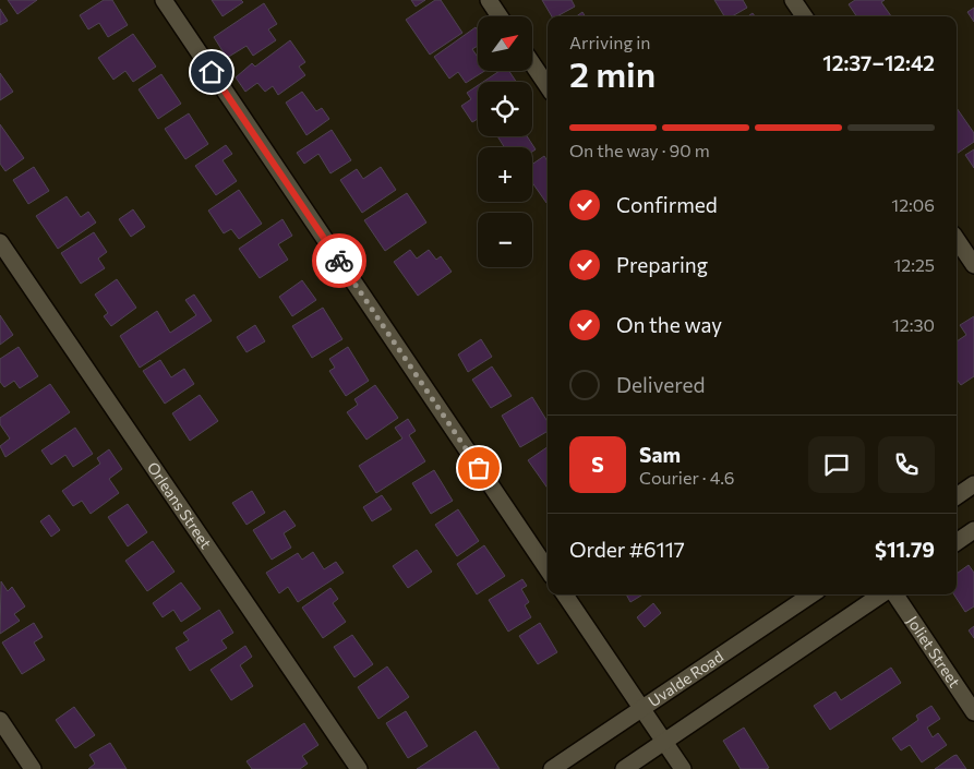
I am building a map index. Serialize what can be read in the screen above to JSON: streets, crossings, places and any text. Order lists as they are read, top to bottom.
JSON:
{
  "streets": {
    "street": ["Orleans Street", "Joliet Street", "Uvalde Road"]
  },
  "north": "top right",
  "page": {
    "map_buttons": ["+", "−"],
    "heading": ["2 min", "Arriving in", "12:37–12:42"],
    "panel": [
      "Sam",
      "Courier · 4.6",
      "Order #6117",
      "$11.79"
    ],
    "bar": "On the way · 90 m",
    "list": [
      ["Confirmed", "12:06"],
      ["Preparing", "12:25"],
      ["On the way", "12:30"],
      "Delivered"
    ],
    "round": "S"
  }
}
